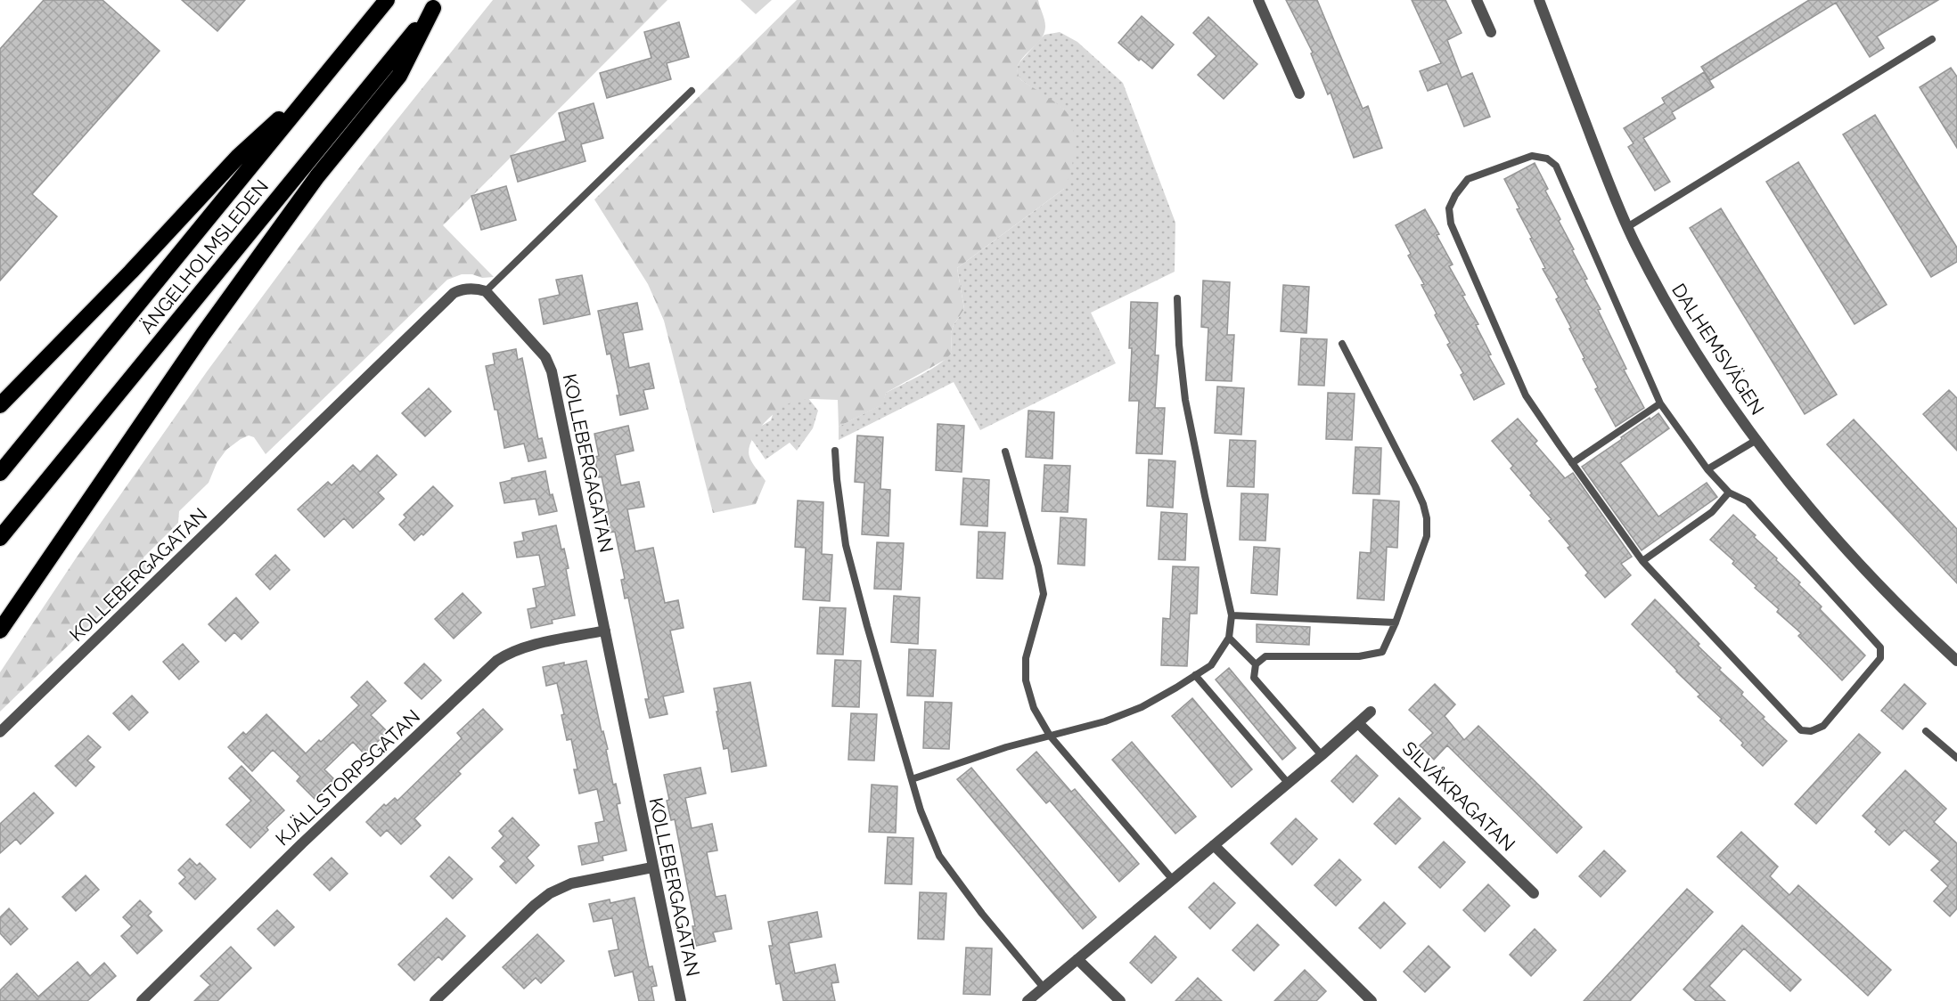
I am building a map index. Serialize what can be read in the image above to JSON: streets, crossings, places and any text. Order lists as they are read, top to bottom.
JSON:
{
  "streets": {
    "highway": ["ÄNGELHOLMSLEDEN"],
    "street": [
      "DALHEMSVÄGEN",
      "KOLLEBERGAGATAN",
      "KJÄLLSTORPSGATAN",
      "SILVÅKRAGATAN"
    ]
  },
  "crossings": [
    ["KOLLEBERGAGATAN", "KJÄLLSTORPSGATAN"]
  ]
}
